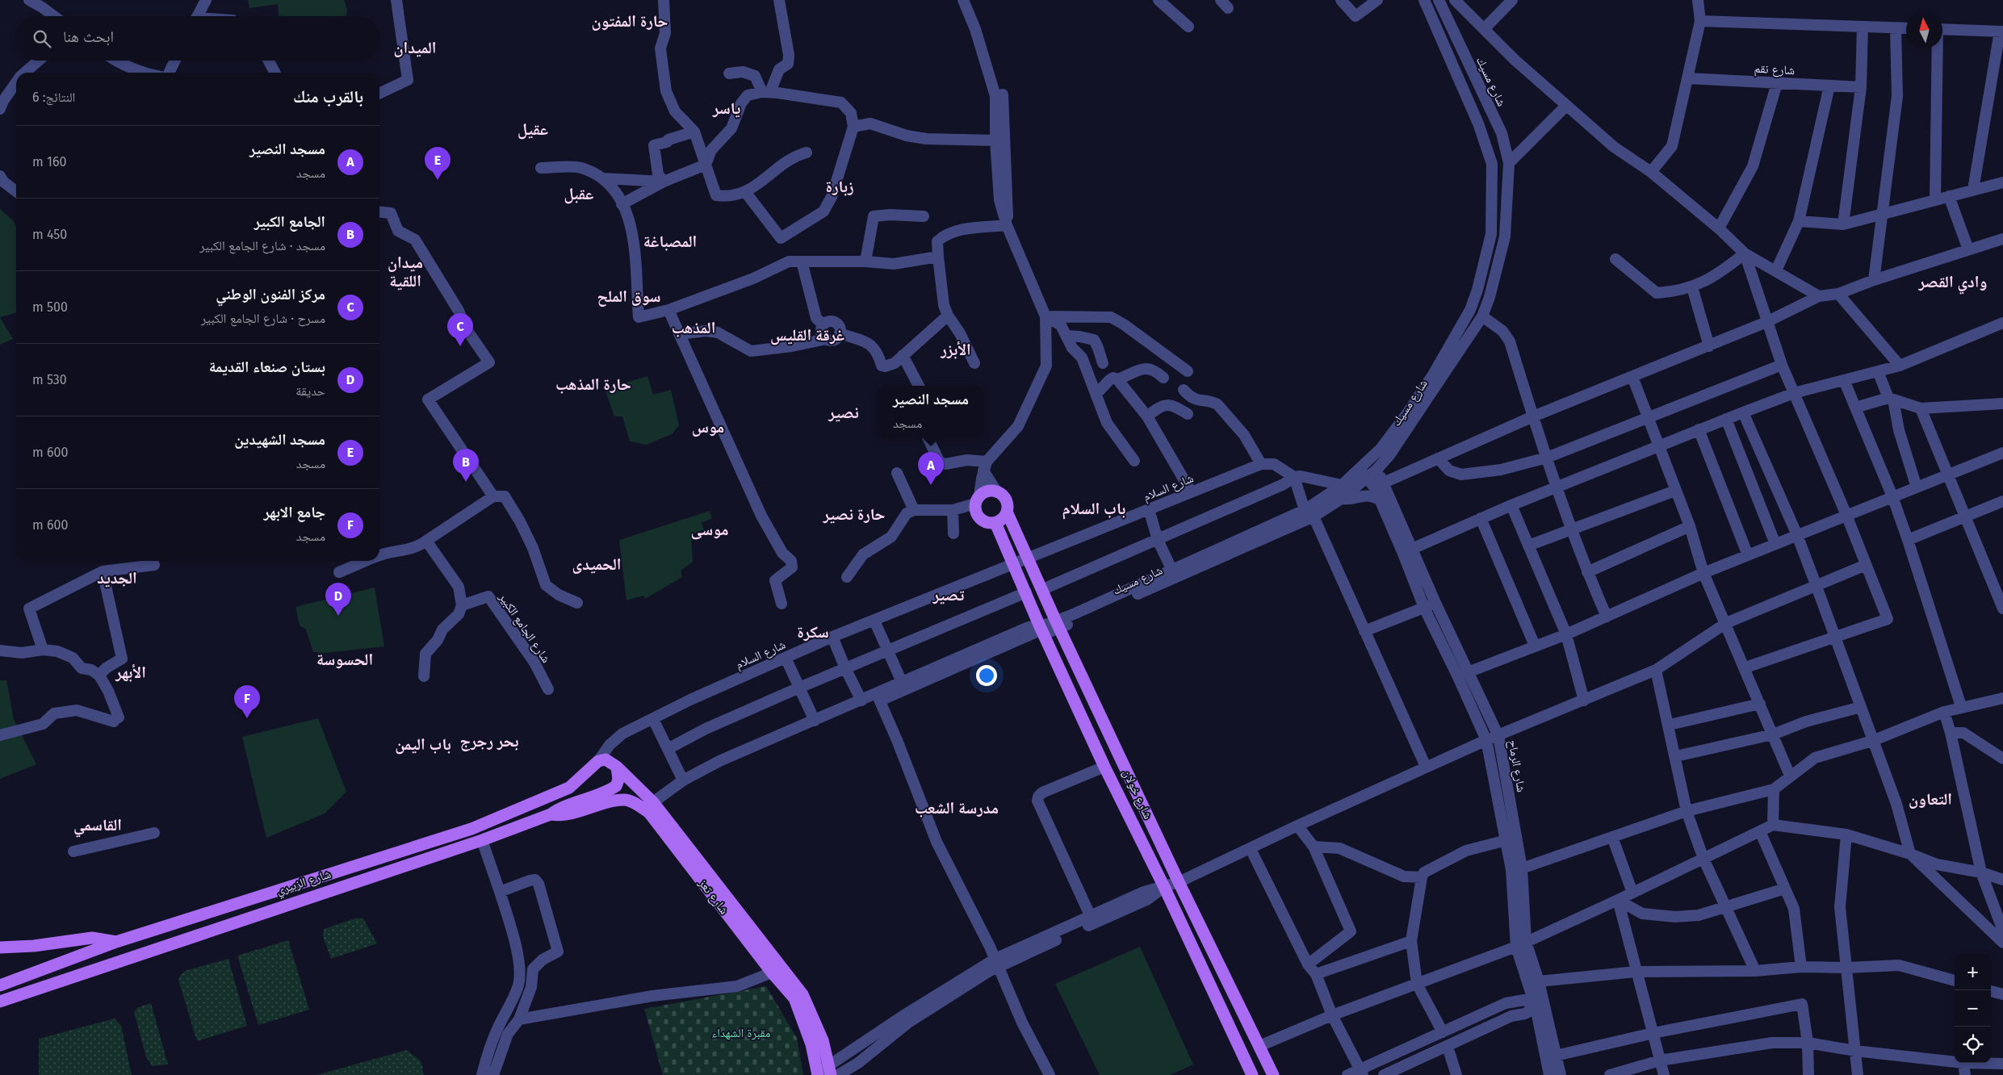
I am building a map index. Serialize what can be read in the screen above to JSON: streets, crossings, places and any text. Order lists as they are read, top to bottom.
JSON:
{
  "streets": {
    "main road": ["شارع خولان", "شارع الزبيري", "شارع تعز"],
    "street": [
      "شارع نقم",
      "شارع مسيك",
      "شارع السلام",
      "شارع الجامع الكبير",
      "شارع الرماح"
    ]
  },
  "crossings": [
    ["شارع مسيك", "شارع الرماح"],
    ["شارع مسيك", "شارع خولان"],
    ["شارع السلام", "شارع خولان"],
    ["شارع السلام", "شارع الزبيري"],
    ["شارع الزبيري", "شارع تعز"]
  ],
  "districts": [
    "حارة المفتون",
    "الميدان",
    "ياسر",
    "عقيل",
    "زبارة",
    "عقبل",
    "المصباغة",
    "ميدان اللقية",
    "وادي القصر",
    "سوق الملح",
    "المذهب",
    "غرقة القليس",
    "الأبزر",
    "حارة المذهب",
    "نصير",
    "موس",
    "باب السلام",
    "حارة نصير",
    "موسى",
    "الحميدى",
    "الجديد",
    "تصير",
    "سكرة",
    "الحسوسة",
    "الأبهر",
    "بحر رجرج",
    "باب اليمن",
    "التعاون",
    "مدرسة الشعب",
    "القاسمي"
  ],
  "parks": ["مقبرة الشهداء"],
  "north": "top",
  "page": {
    "search": "ابحث هنا",
    "heading": ["بالقرب منك", "النتائج: 6"],
    "list": [
      {
        "mark": "A",
        "name": "مسجد النصير",
        "note": "مسجد",
        "value": "160 m"
      },
      {
        "mark": "B",
        "name": "الجامع الكبير",
        "note": "مسجد · شارع الجامع الكبير",
        "value": "450 m"
      },
      {
        "mark": "C",
        "name": "مركز الفنون الوطني",
        "note": "مسرح · شارع الجامع الكبير",
        "value": "500 m"
      },
      {
        "mark": "D",
        "name": "بستان صنعاء القديمة",
        "note": "حديقة",
        "value": "530 m"
      },
      {
        "mark": "E",
        "name": "مسجد الشهيدين",
        "note": "مسجد",
        "value": "600 m"
      },
      {
        "mark": "F",
        "name": "جامع الابهر",
        "note": "مسجد",
        "value": "600 m"
      }
    ],
    "pins": [
      "E",
      "C",
      "B",
      "A",
      "D",
      "F"
    ],
    "popup": ["مسجد النصير", "مسجد"],
    "map_buttons": ["+", "−"]
  }
}
